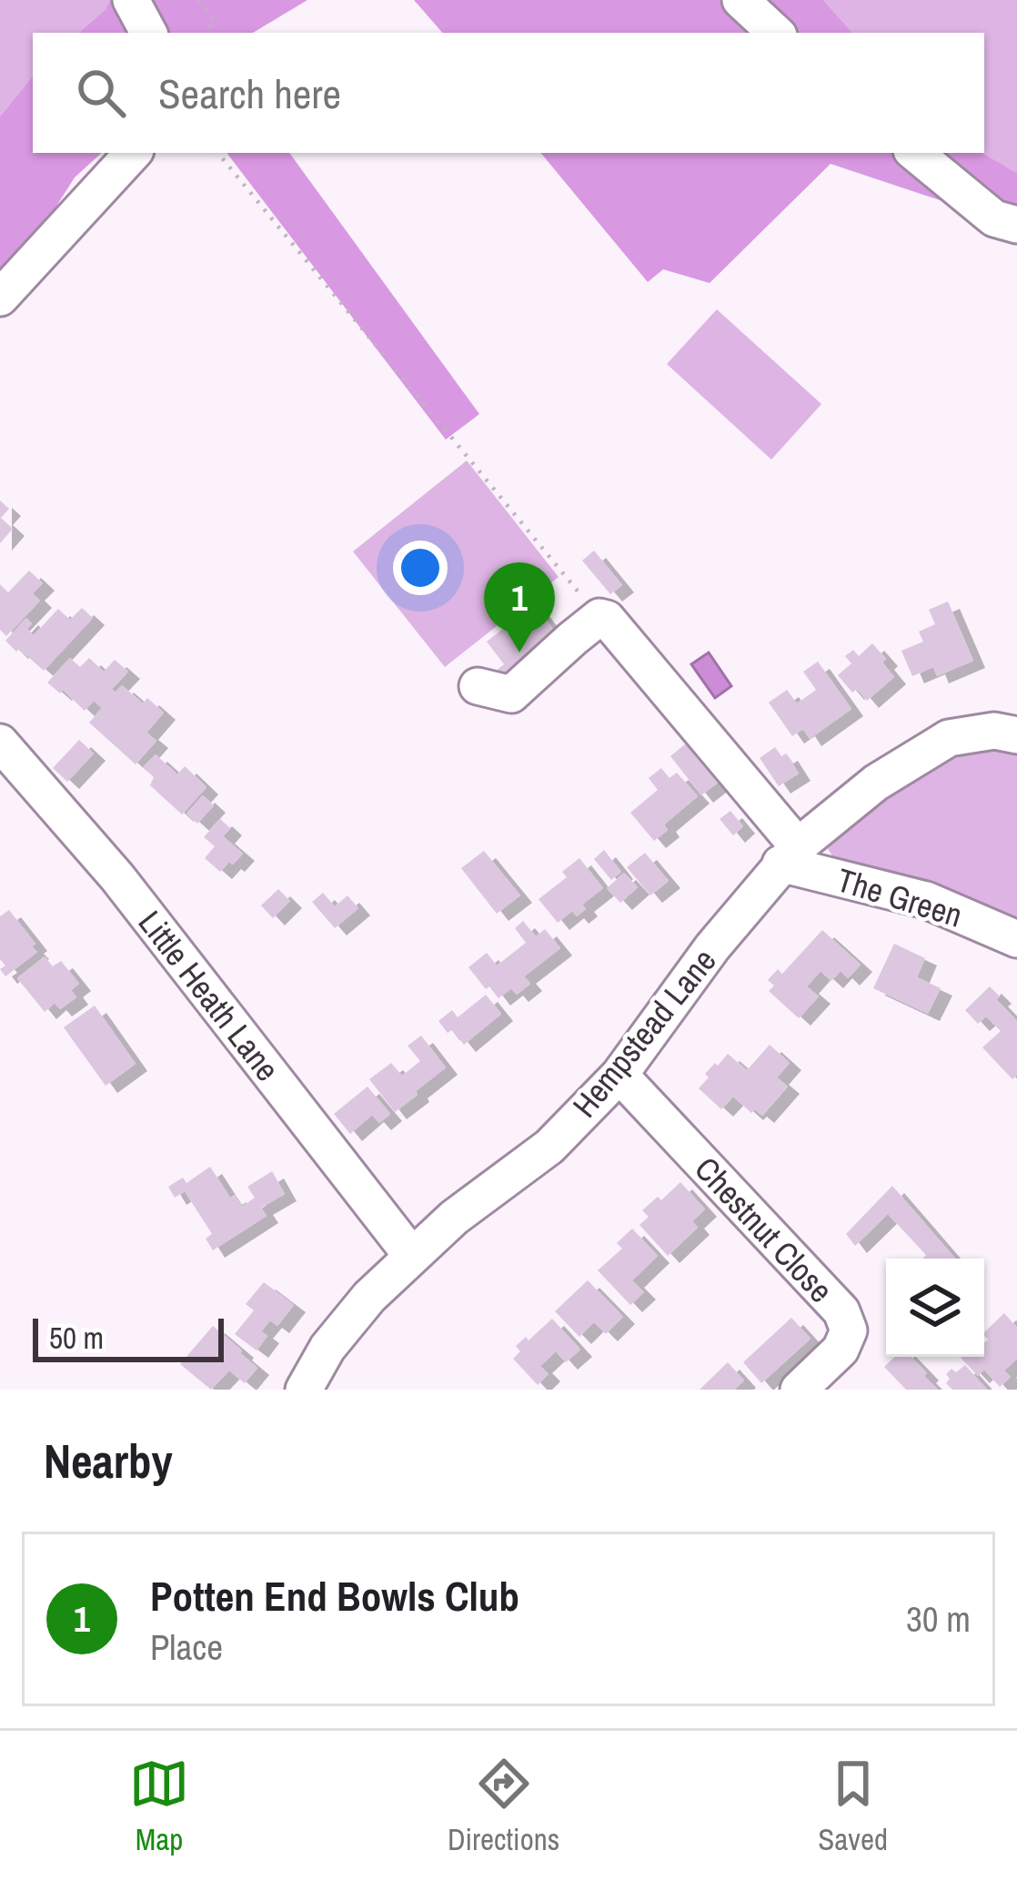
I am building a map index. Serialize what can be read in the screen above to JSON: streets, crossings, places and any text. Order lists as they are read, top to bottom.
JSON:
{
  "streets": {
    "street": [
      "The Green",
      "Little Heath Lane",
      "Hempstead Lane",
      "Chestnut Close"
    ]
  },
  "crossings": [
    ["The Green", "Hempstead Lane"],
    ["Little Heath Lane", "Hempstead Lane"],
    ["Hempstead Lane", "Chestnut Close"]
  ],
  "scale_bar": "50 m",
  "page": {
    "search": "Search here",
    "pins": "1",
    "scale": "50 m",
    "heading": "Nearby",
    "list": [
      {
        "mark": "1",
        "name": "Potten End Bowls Club",
        "note": "Place",
        "value": "30 m"
      }
    ],
    "nav": ["Map", "Directions", "Saved"]
  }
}
